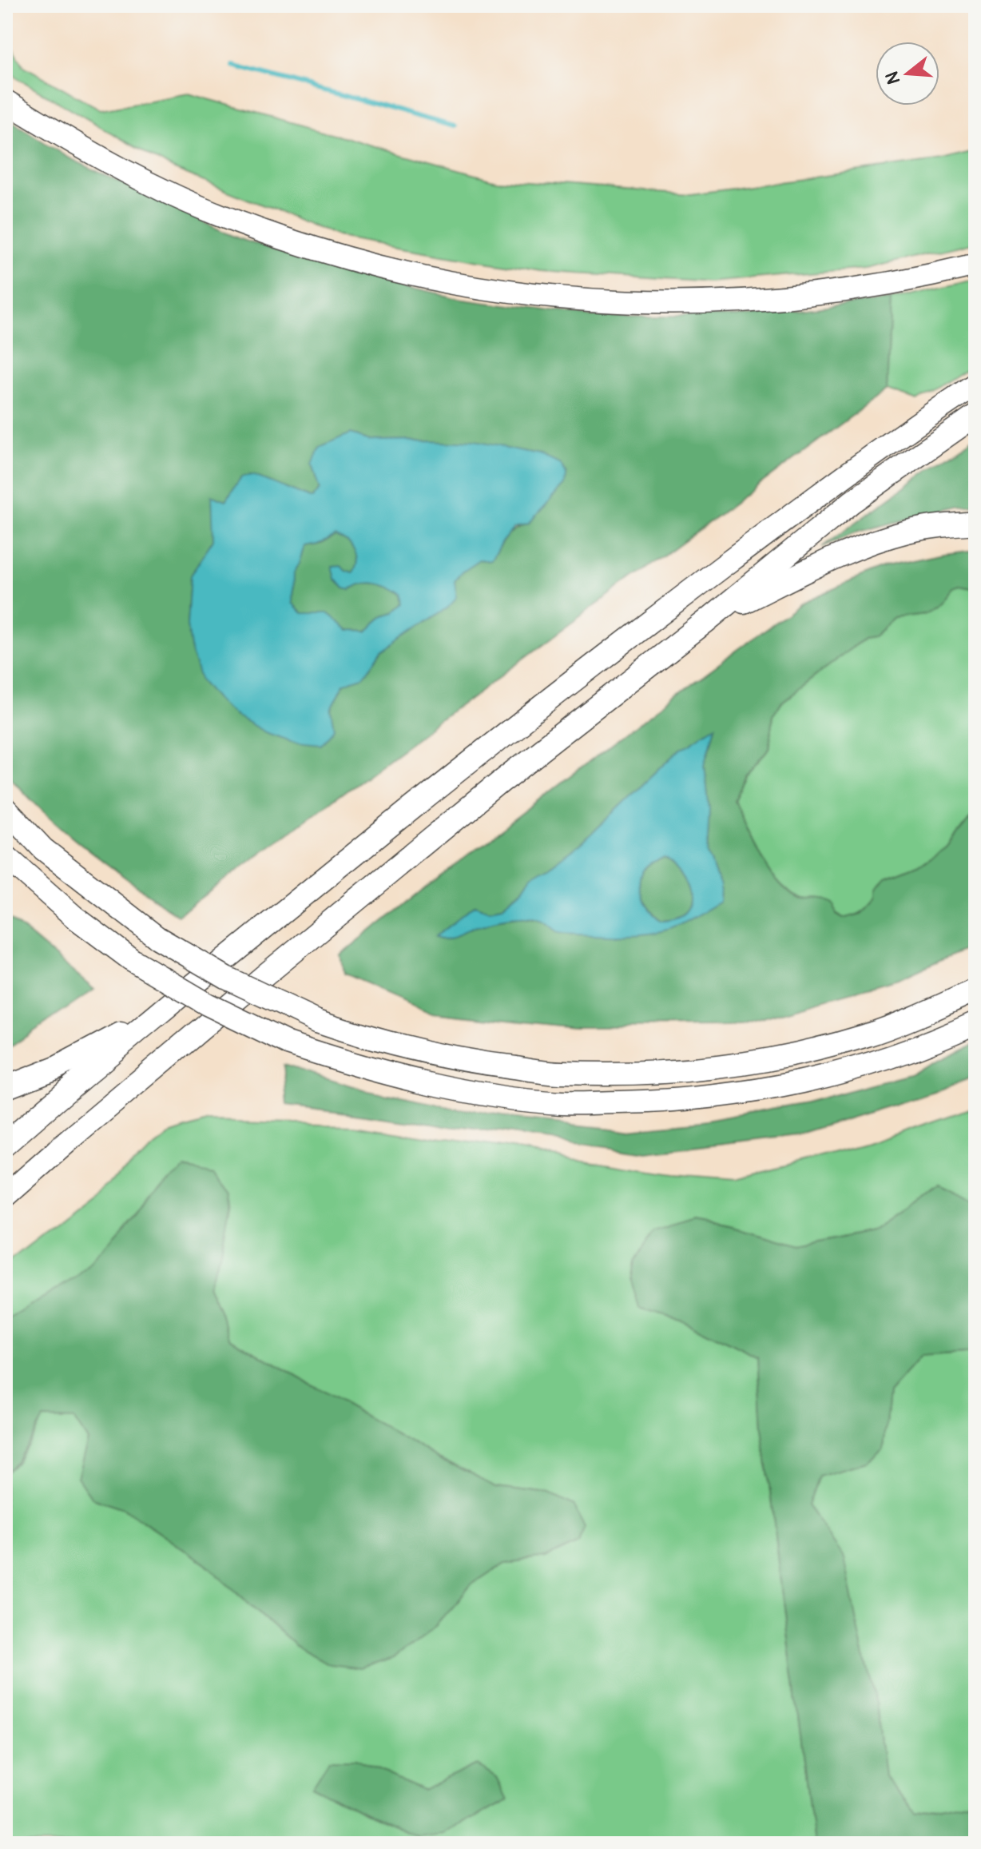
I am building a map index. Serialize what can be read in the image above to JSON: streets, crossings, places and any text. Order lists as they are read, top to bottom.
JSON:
{
  "north": "left"
}
